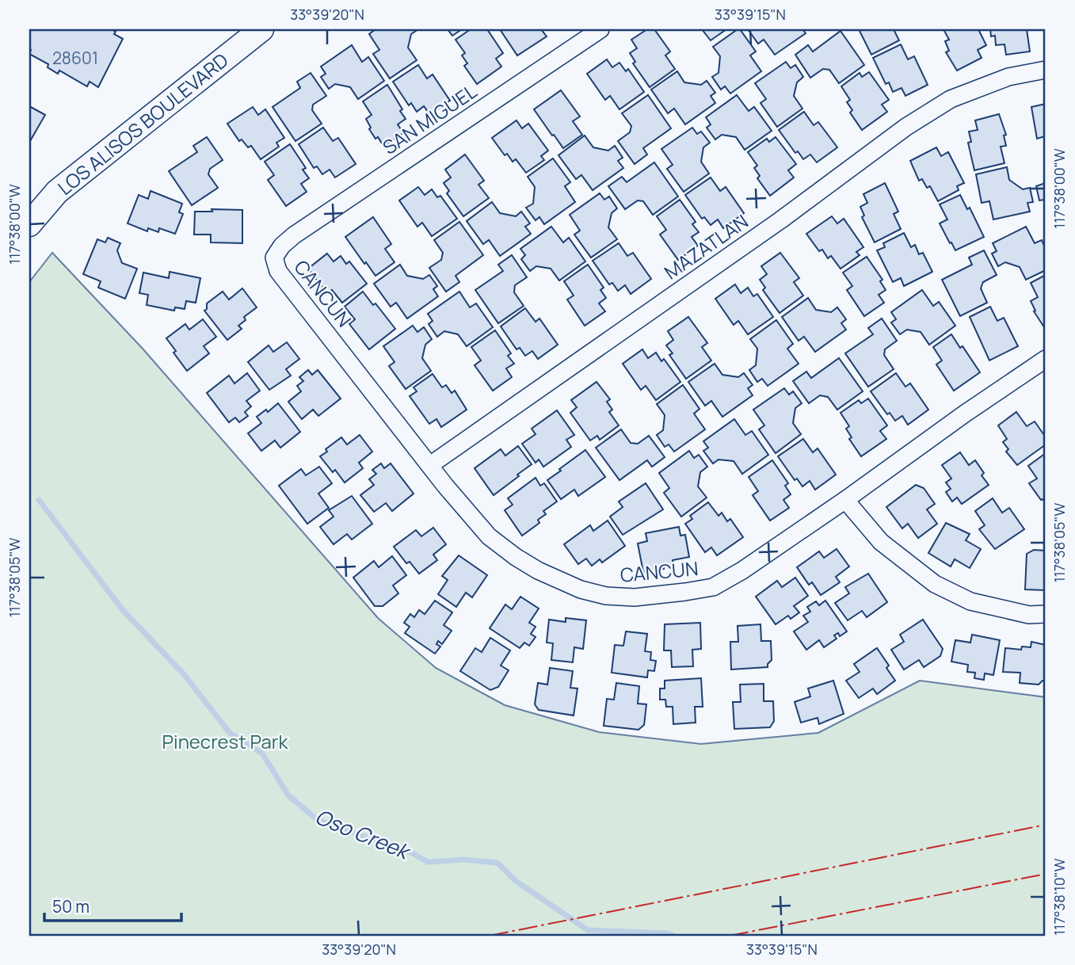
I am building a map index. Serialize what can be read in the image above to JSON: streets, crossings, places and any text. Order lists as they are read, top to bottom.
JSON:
{
  "streets": {
    "main road": ["LOS ALISOS BOULEVARD"],
    "street": ["SAN MIGUEL", "MAZATLAN", "CANCUN"]
  },
  "crossings": [
    ["SAN MIGUEL", "CANCUN"],
    ["MAZATLAN", "CANCUN"]
  ],
  "water": ["Oso Creek"],
  "parks": ["Pinecrest Park"],
  "house_numbers": ["28601"],
  "scale_bar": "50 m",
  "coordinates": [
    "33°39'20\"N",
    "33°39'15\"N",
    "117°38'00\"W",
    "117°38'05\"W",
    "117°38'10\"W"
  ]
}
